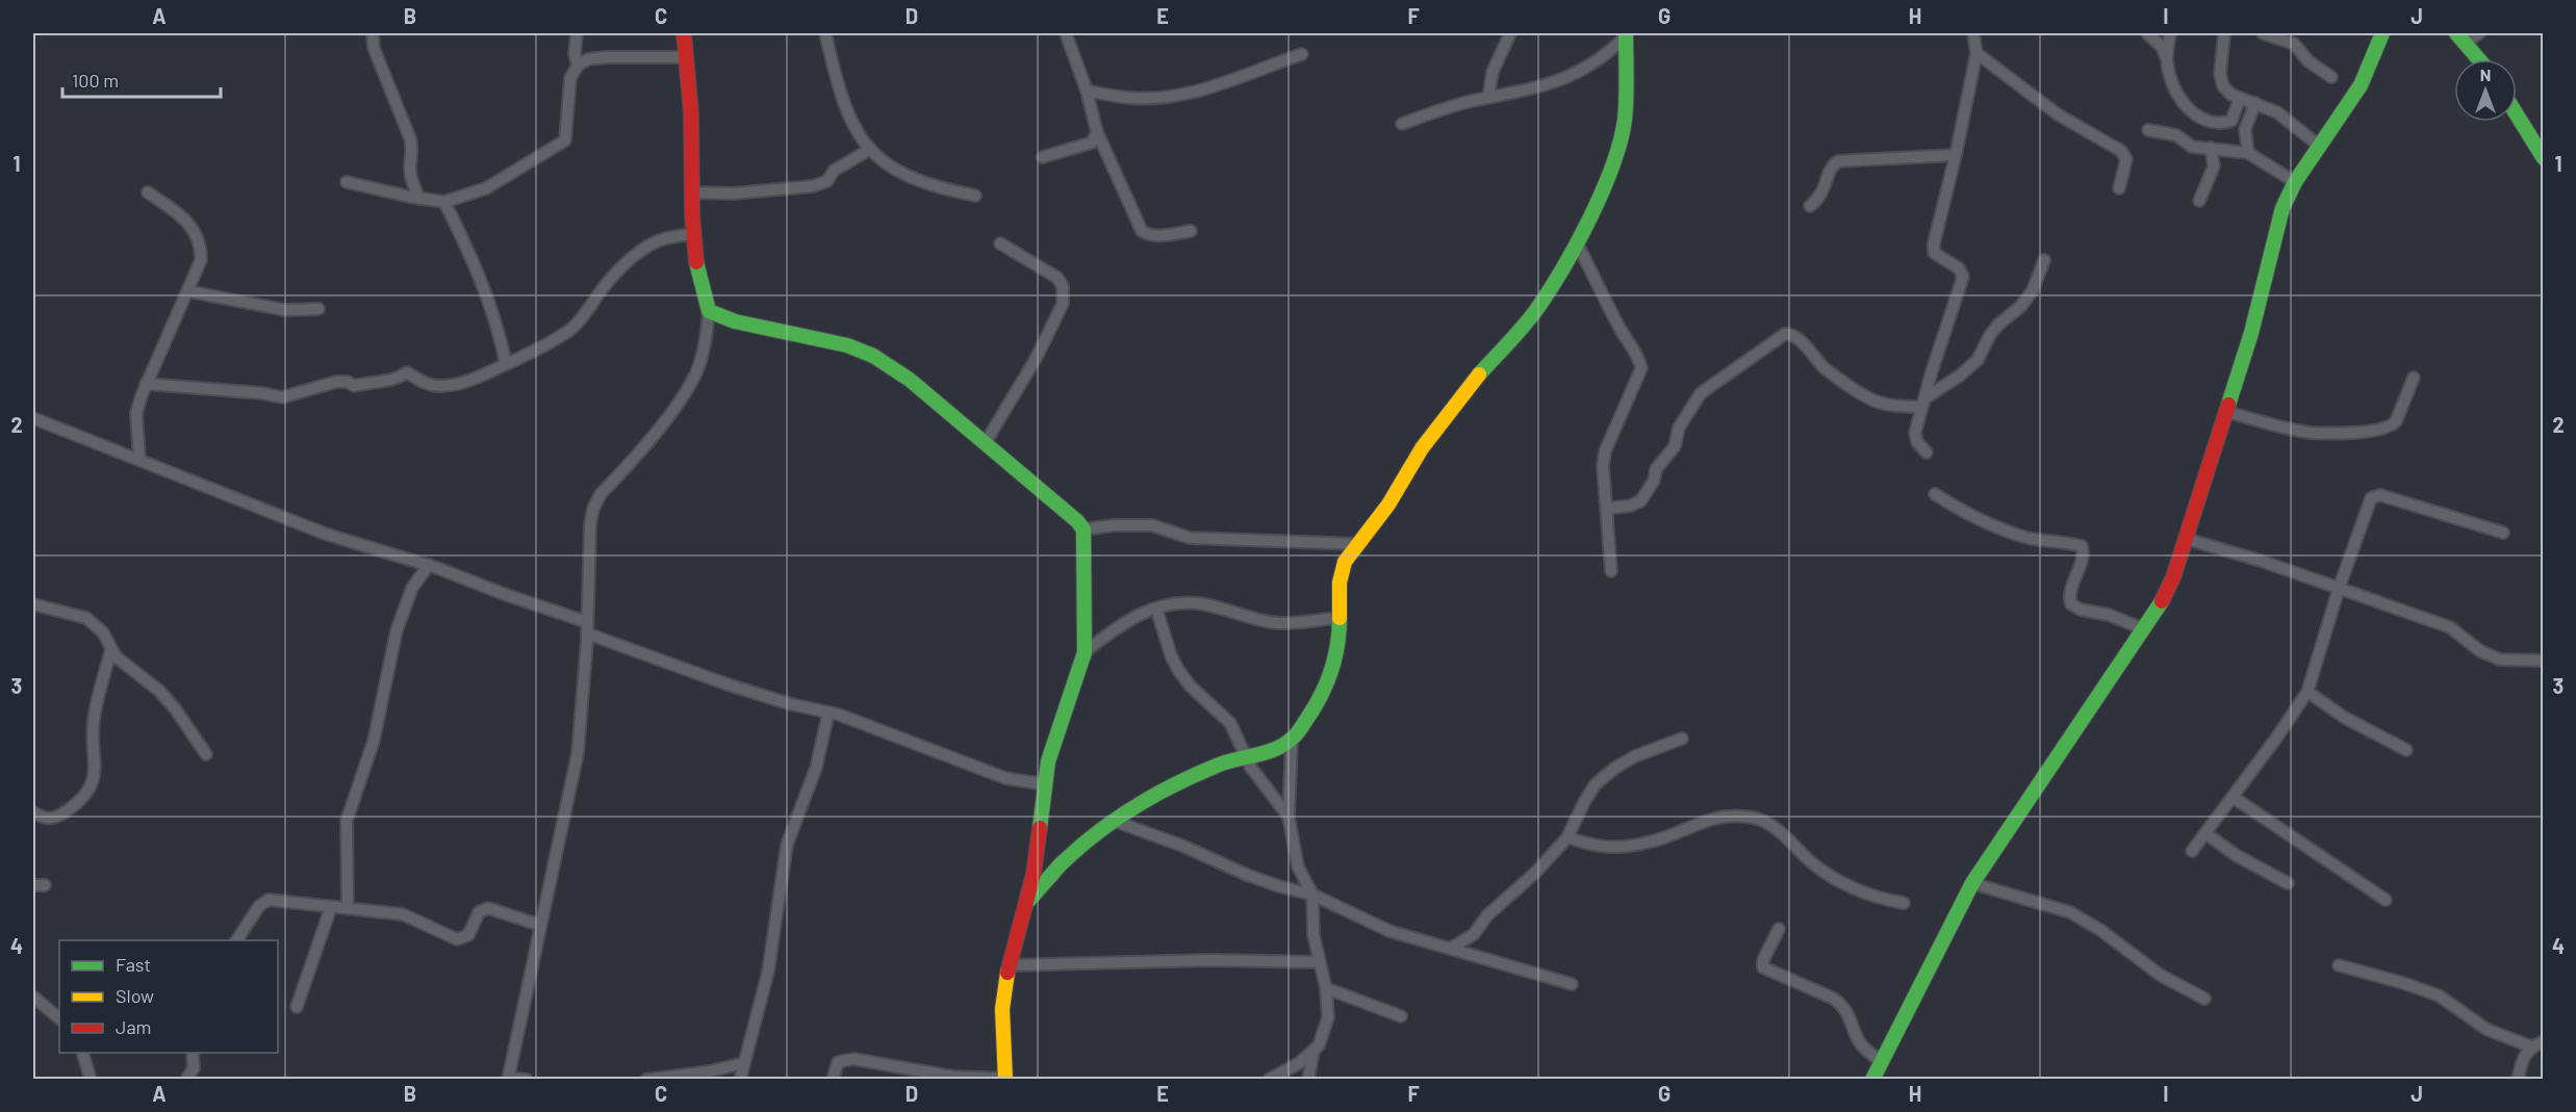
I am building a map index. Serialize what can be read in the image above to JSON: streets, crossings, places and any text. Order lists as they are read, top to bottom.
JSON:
{
  "legend": ["Fast", "Slow", "Jam"],
  "scale_bar": "100 m",
  "north": "top",
  "grid": {
    "columns": [
      "A",
      "B",
      "C",
      "D",
      "E",
      "F",
      "G",
      "H",
      "I",
      "J"
    ],
    "rows": [
      "1",
      "2",
      "3",
      "4"
    ]
  }
}
